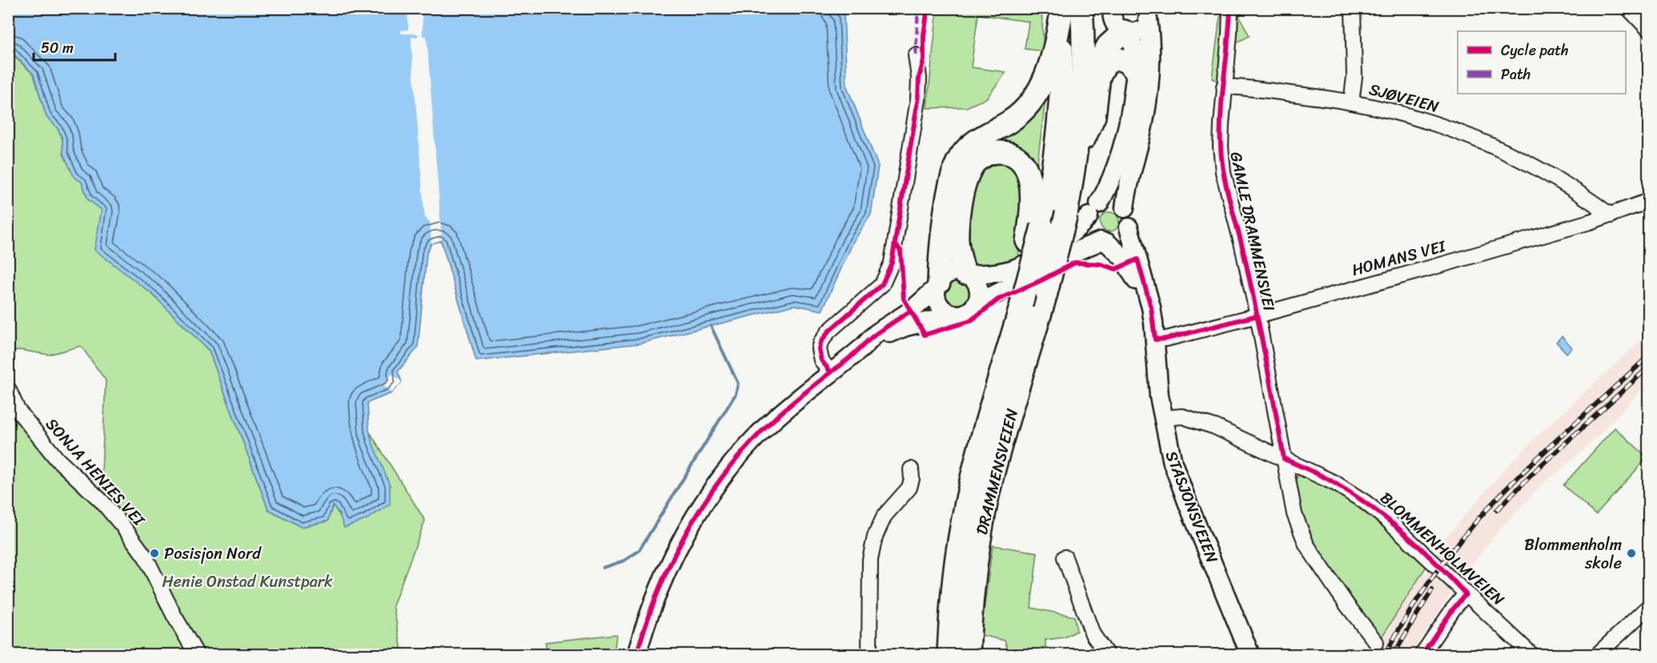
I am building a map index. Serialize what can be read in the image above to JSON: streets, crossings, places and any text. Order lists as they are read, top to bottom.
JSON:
{
  "streets": {
    "highway": ["DRAMMENSVEIEN"],
    "main road": ["STASJONSVEIEN"],
    "street": [
      "SJØVEIEN",
      "GAMLE DRAMMENSVEI",
      "HOMANS VEI",
      "SONJA HENIES VEI",
      "BLOMMENHOLMVEIEN"
    ]
  },
  "crossings": [
    ["SJØVEIEN", "GAMLE DRAMMENSVEI"],
    ["SJØVEIEN", "HOMANS VEI"],
    ["GAMLE DRAMMENSVEI", "HOMANS VEI"],
    ["GAMLE DRAMMENSVEI", "BLOMMENHOLMVEIEN"],
    ["HOMANS VEI", "STASJONSVEIEN"],
    ["STASJONSVEIEN", "BLOMMENHOLMVEIEN"]
  ],
  "parks": ["Henie Onstad Kunstpark"],
  "places": ["Posisjon Nord", "Blommenholm skole"],
  "legend": ["Cycle path", "Path"],
  "scale_bar": "50 m"
}
